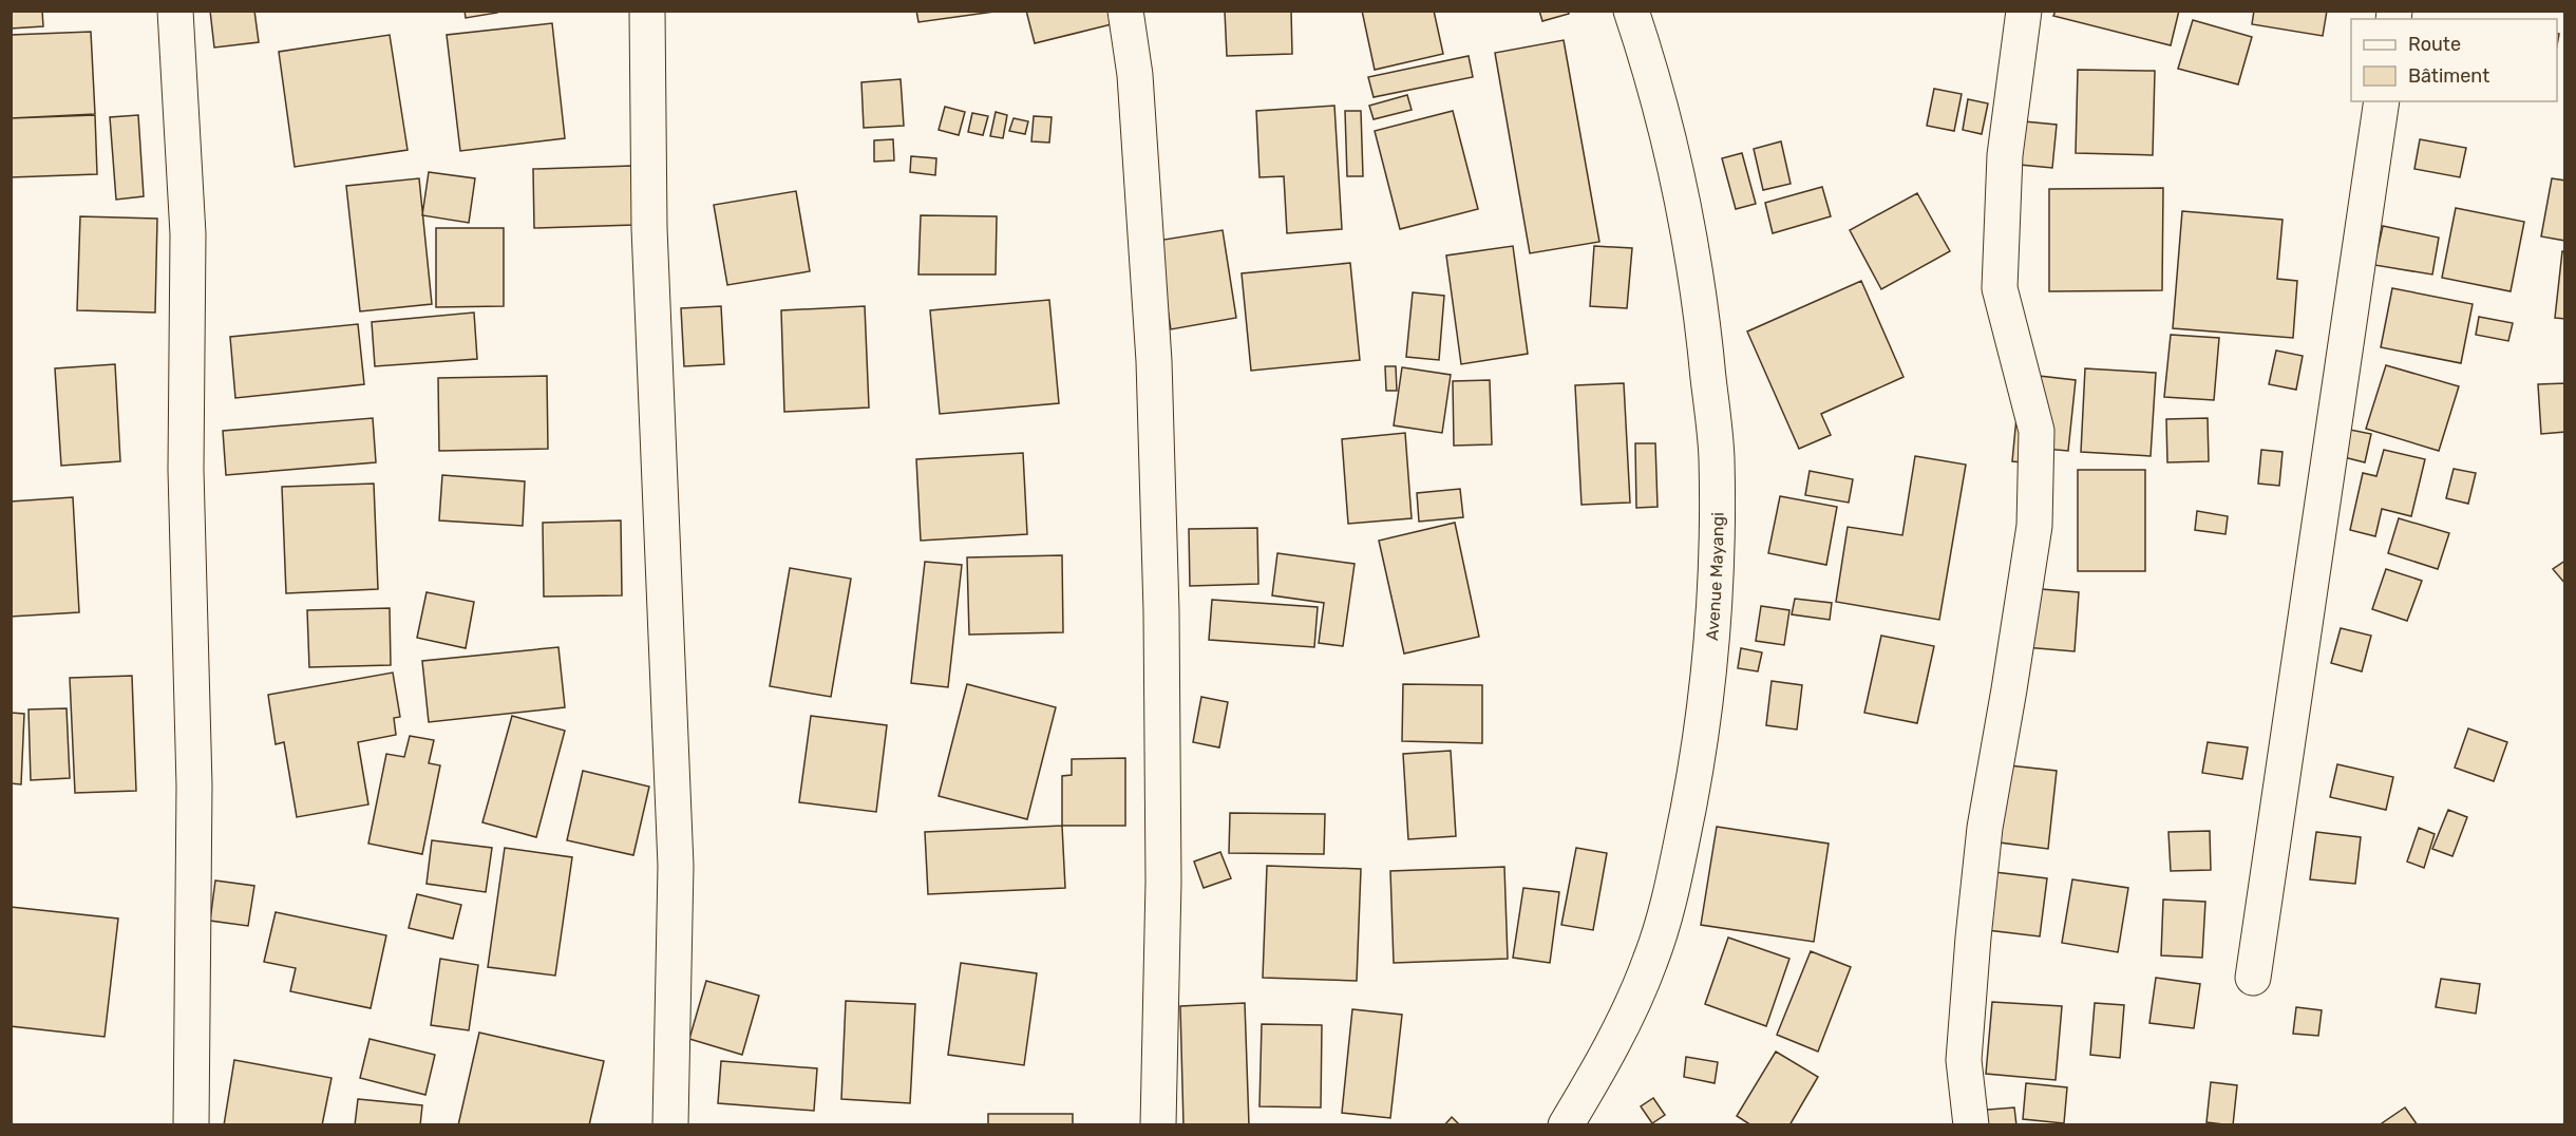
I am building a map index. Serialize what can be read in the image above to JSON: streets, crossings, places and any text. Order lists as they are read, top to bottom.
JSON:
{
  "streets": {
    "street": ["Avenue Mayangi"]
  },
  "legend": ["Route", "Bâtiment"]
}
